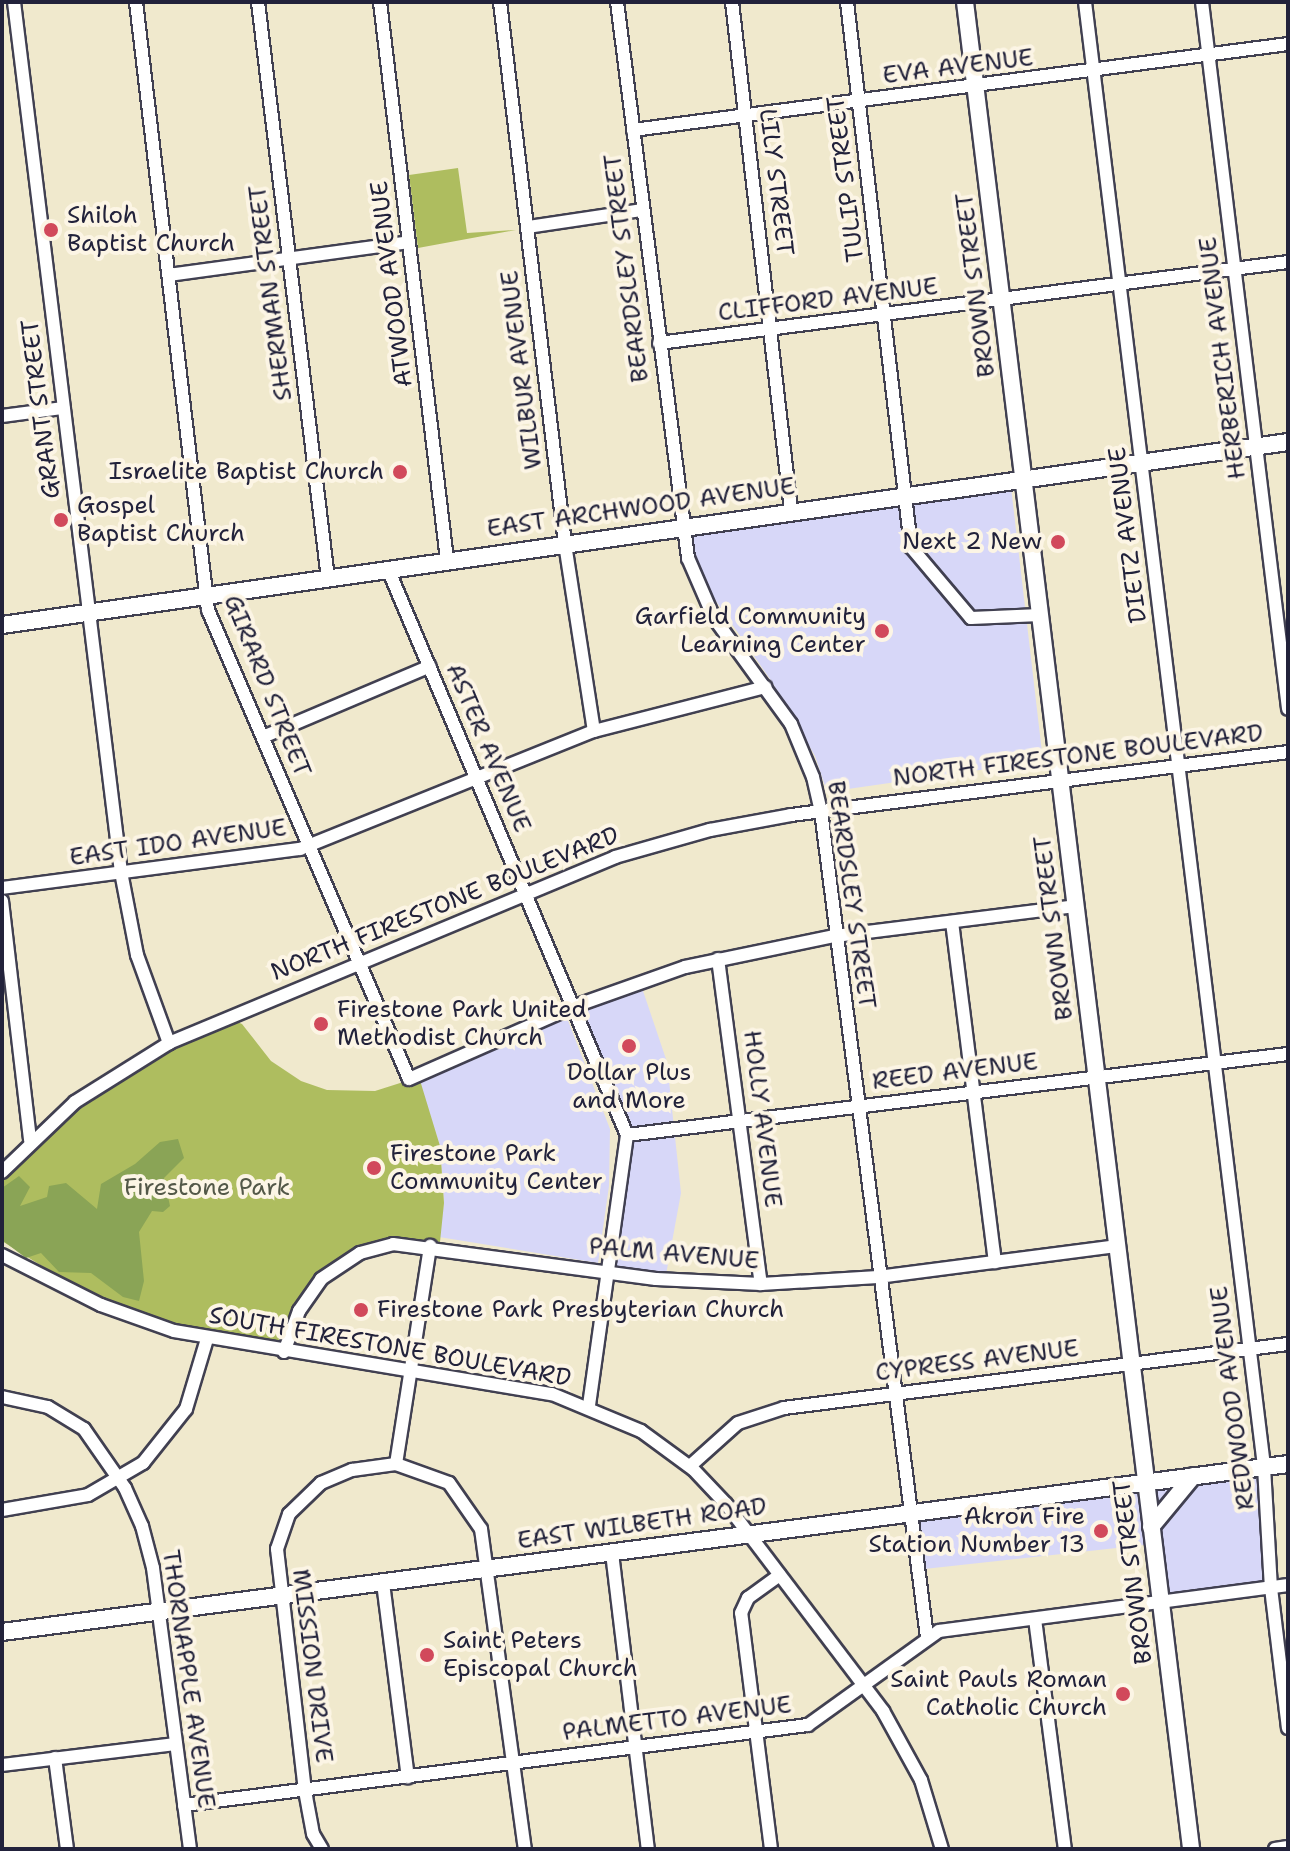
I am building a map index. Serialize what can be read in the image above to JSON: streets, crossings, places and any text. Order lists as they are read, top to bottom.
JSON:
{
  "streets": {
    "main road": ["BROWN STREET", "EAST ARCHWOOD AVENUE", "EAST WILBETH ROAD"],
    "street": [
      "EVA AVENUE",
      "TULIP STREET",
      "LILY STREET",
      "BEARDSLEY STREET",
      "ATWOOD AVENUE",
      "SHERMAN STREET",
      "CLIFFORD AVENUE",
      "HERBERICH AVENUE",
      "WILBUR AVENUE",
      "GRANT STREET",
      "DIETZ AVENUE",
      "GIRARD STREET",
      "ASTER AVENUE",
      "NORTH FIRESTONE BOULEVARD",
      "EAST IDO AVENUE",
      "REED AVENUE",
      "HOLLY AVENUE",
      "PALM AVENUE",
      "SOUTH FIRESTONE BOULEVARD",
      "CYPRESS AVENUE",
      "REDWOOD AVENUE",
      "MISSION DRIVE",
      "THORNAPPLE AVENUE",
      "PALMETTO AVENUE"
    ]
  },
  "crossings": [
    ["EVA AVENUE", "TULIP STREET"],
    ["EVA AVENUE", "LILY STREET"],
    ["EVA AVENUE", "BEARDSLEY STREET"],
    ["EVA AVENUE", "BROWN STREET"],
    ["EVA AVENUE", "HERBERICH AVENUE"],
    ["EVA AVENUE", "DIETZ AVENUE"],
    ["TULIP STREET", "BROWN STREET"],
    ["TULIP STREET", "CLIFFORD AVENUE"],
    ["TULIP STREET", "EAST ARCHWOOD AVENUE"],
    ["LILY STREET", "CLIFFORD AVENUE"],
    ["LILY STREET", "EAST ARCHWOOD AVENUE"],
    ["BEARDSLEY STREET", "CLIFFORD AVENUE"],
    ["BEARDSLEY STREET", "EAST ARCHWOOD AVENUE"],
    ["BEARDSLEY STREET", "NORTH FIRESTONE BOULEVARD"],
    ["BEARDSLEY STREET", "EAST IDO AVENUE"],
    ["BEARDSLEY STREET", "REED AVENUE"],
    ["BEARDSLEY STREET", "PALM AVENUE"],
    ["BEARDSLEY STREET", "CYPRESS AVENUE"],
    ["BEARDSLEY STREET", "EAST WILBETH ROAD"],
    ["BEARDSLEY STREET", "PALMETTO AVENUE"],
    ["ATWOOD AVENUE", "EAST ARCHWOOD AVENUE"],
    ["BROWN STREET", "CLIFFORD AVENUE"],
    ["BROWN STREET", "EAST ARCHWOOD AVENUE"],
    ["BROWN STREET", "NORTH FIRESTONE BOULEVARD"],
    ["BROWN STREET", "REED AVENUE"],
    ["BROWN STREET", "PALM AVENUE"],
    ["BROWN STREET", "CYPRESS AVENUE"],
    ["BROWN STREET", "EAST WILBETH ROAD"],
    ["BROWN STREET", "PALMETTO AVENUE"],
    ["SHERMAN STREET", "EAST ARCHWOOD AVENUE"],
    ["CLIFFORD AVENUE", "HERBERICH AVENUE"],
    ["CLIFFORD AVENUE", "DIETZ AVENUE"],
    ["HERBERICH AVENUE", "EAST ARCHWOOD AVENUE"],
    ["WILBUR AVENUE", "EAST ARCHWOOD AVENUE"],
    ["WILBUR AVENUE", "EAST IDO AVENUE"],
    ["GRANT STREET", "EAST ARCHWOOD AVENUE"],
    ["GRANT STREET", "NORTH FIRESTONE BOULEVARD"],
    ["GRANT STREET", "EAST IDO AVENUE"],
    ["EAST ARCHWOOD AVENUE", "DIETZ AVENUE"],
    ["EAST ARCHWOOD AVENUE", "GIRARD STREET"],
    ["EAST ARCHWOOD AVENUE", "ASTER AVENUE"],
    ["DIETZ AVENUE", "NORTH FIRESTONE BOULEVARD"],
    ["DIETZ AVENUE", "REED AVENUE"],
    ["DIETZ AVENUE", "REDWOOD AVENUE"],
    ["GIRARD STREET", "ASTER AVENUE"],
    ["GIRARD STREET", "NORTH FIRESTONE BOULEVARD"],
    ["GIRARD STREET", "EAST IDO AVENUE"],
    ["ASTER AVENUE", "NORTH FIRESTONE BOULEVARD"],
    ["ASTER AVENUE", "EAST IDO AVENUE"],
    ["ASTER AVENUE", "REED AVENUE"],
    ["ASTER AVENUE", "PALM AVENUE"],
    ["ASTER AVENUE", "SOUTH FIRESTONE BOULEVARD"],
    ["REED AVENUE", "HOLLY AVENUE"],
    ["REED AVENUE", "REDWOOD AVENUE"],
    ["HOLLY AVENUE", "PALM AVENUE"],
    ["PALM AVENUE", "SOUTH FIRESTONE BOULEVARD"],
    ["SOUTH FIRESTONE BOULEVARD", "CYPRESS AVENUE"],
    ["SOUTH FIRESTONE BOULEVARD", "EAST WILBETH ROAD"],
    ["SOUTH FIRESTONE BOULEVARD", "PALMETTO AVENUE"],
    ["CYPRESS AVENUE", "REDWOOD AVENUE"],
    ["REDWOOD AVENUE", "EAST WILBETH ROAD"],
    ["REDWOOD AVENUE", "PALMETTO AVENUE"],
    ["EAST WILBETH ROAD", "MISSION DRIVE"],
    ["EAST WILBETH ROAD", "THORNAPPLE AVENUE"],
    ["MISSION DRIVE", "PALMETTO AVENUE"],
    ["THORNAPPLE AVENUE", "PALMETTO AVENUE"]
  ],
  "parks": ["Firestone Park"],
  "places": [
    "Shiloh Baptist Church",
    "Israelite Baptist Church",
    "Gospel Baptist Church",
    "Next 2 New",
    "Garfield Community Learning Center",
    "Firestone Park United Methodist Church",
    "Dollar Plus and More",
    "Firestone Park Community Center",
    "Firestone Park Presbyterian Church",
    "Akron Fire Station Number 13",
    "Saint Peters Episcopal Church",
    "Saint Pauls Roman Catholic Church"
  ]
}
